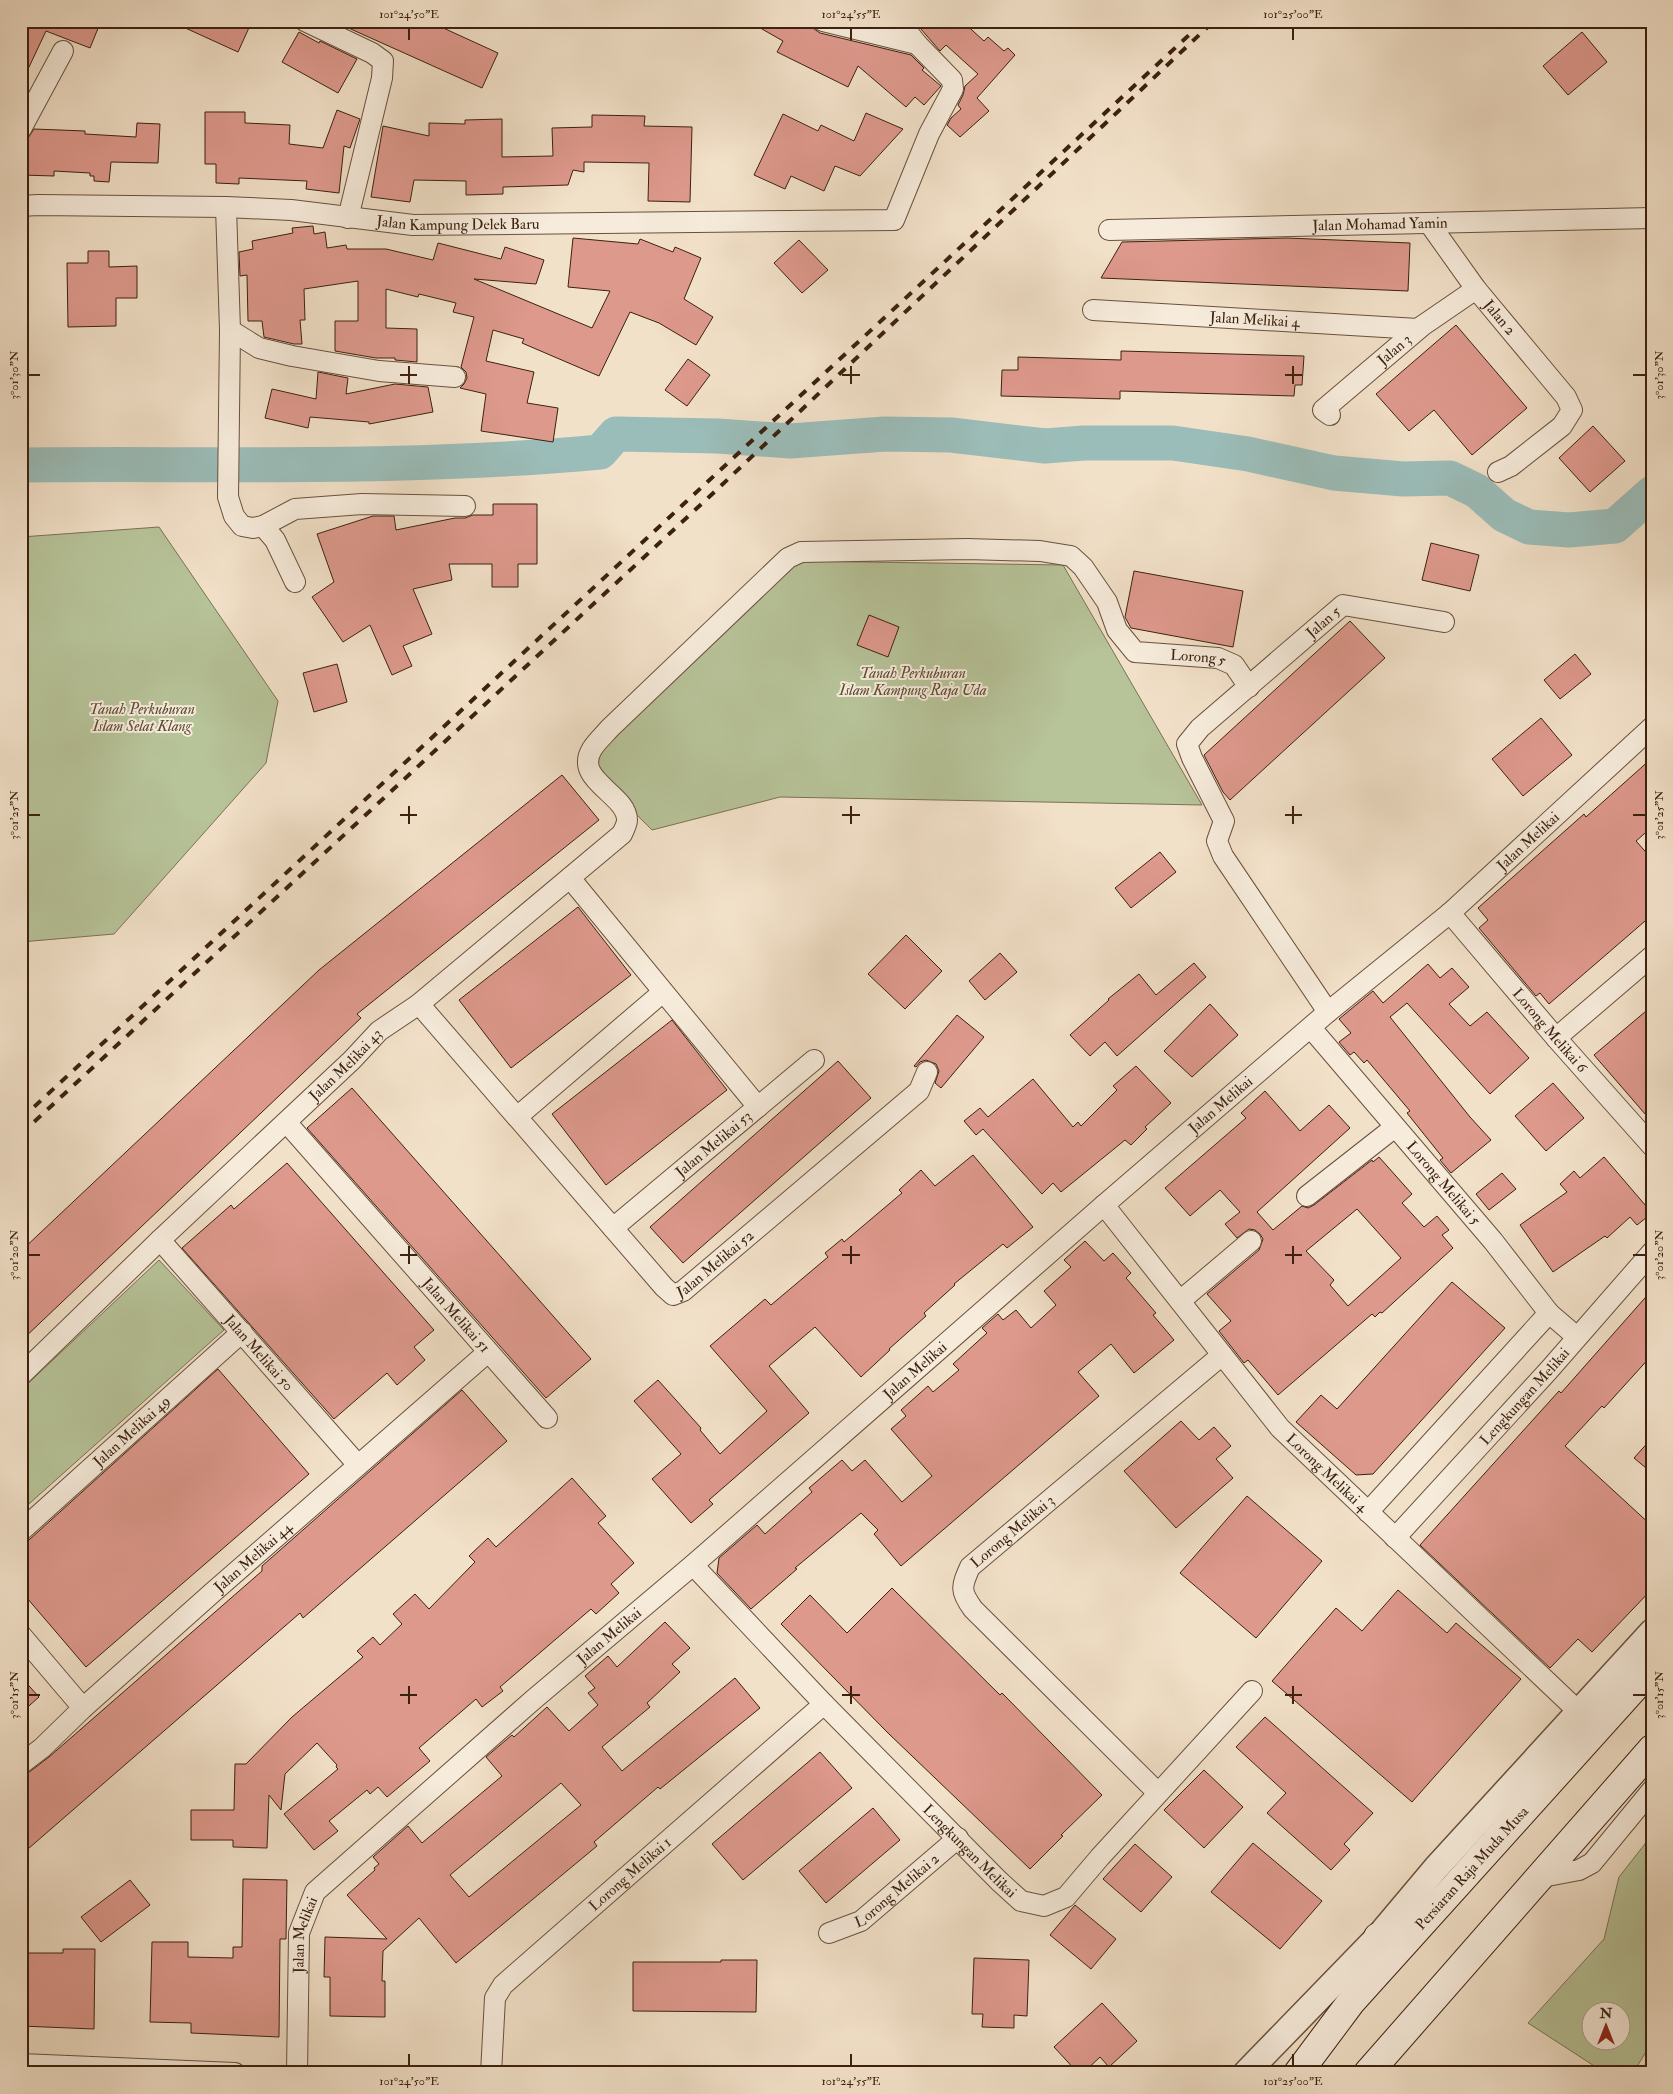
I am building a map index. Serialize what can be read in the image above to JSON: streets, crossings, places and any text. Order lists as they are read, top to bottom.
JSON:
{
  "streets": {
    "main road": ["Persiaran Raja Muda Musa"],
    "street": [
      "Jalan Kampung Delek Baru",
      "Jalan Mohamad Yamin",
      "Jalan 2",
      "Jalan Melikai 4",
      "Jalan 3",
      "Jalan 5",
      "Lorong 5",
      "Jalan Melikai",
      "Lorong Melikai 6",
      "Jalan Melikai 43",
      "Jalan Melikai 53",
      "Lorong Melikai 5",
      "Jalan Melikai 52",
      "Jalan Melikai 51",
      "Jalan Melikai 50",
      "Lengkungan Melikai",
      "Jalan Melikai 49",
      "Lorong Melikai 4",
      "Lorong Melikai 3",
      "Jalan Melikai 44",
      "Lorong Melikai 1",
      "Lorong Melikai 2"
    ]
  },
  "crossings": [
    ["Jalan Mohamad Yamin", "Jalan 2"],
    ["Jalan 2", "Jalan 3"],
    ["Jalan Melikai 4", "Jalan 3"],
    ["Jalan 5", "Lorong 5"],
    ["Lorong 5", "Jalan Melikai 43"],
    ["Jalan Melikai", "Lorong Melikai 6"],
    ["Jalan Melikai", "Lorong Melikai 5"],
    ["Jalan Melikai", "Lengkungan Melikai"],
    ["Jalan Melikai", "Lorong Melikai 4"],
    ["Jalan Melikai 43", "Jalan Melikai 52"],
    ["Jalan Melikai 43", "Jalan Melikai 51"],
    ["Jalan Melikai 43", "Jalan Melikai 50"],
    ["Jalan Melikai 53", "Jalan Melikai 52"],
    ["Lorong Melikai 5", "Lengkungan Melikai"],
    ["Jalan Melikai 51", "Jalan Melikai 44"],
    ["Jalan Melikai 50", "Jalan Melikai 49"],
    ["Jalan Melikai 50", "Jalan Melikai 44"],
    ["Lengkungan Melikai", "Lorong Melikai 4"],
    ["Lengkungan Melikai", "Lorong Melikai 3"],
    ["Lengkungan Melikai", "Lorong Melikai 1"],
    ["Lengkungan Melikai", "Lorong Melikai 2"],
    ["Lorong Melikai 4", "Lorong Melikai 3"]
  ],
  "parks": ["Tanah Perkuburan Islam Kampung Raja Uda", "Tanah Perkuburan Islam Selat Klang"],
  "north": "top",
  "coordinates": [
    "101°24'50\"E",
    "101°24'55\"E",
    "101°25'00\"E",
    "3°01'30\"N",
    "3°01'25\"N",
    "3°01'20\"N",
    "3°01'15\"N"
  ]
}
